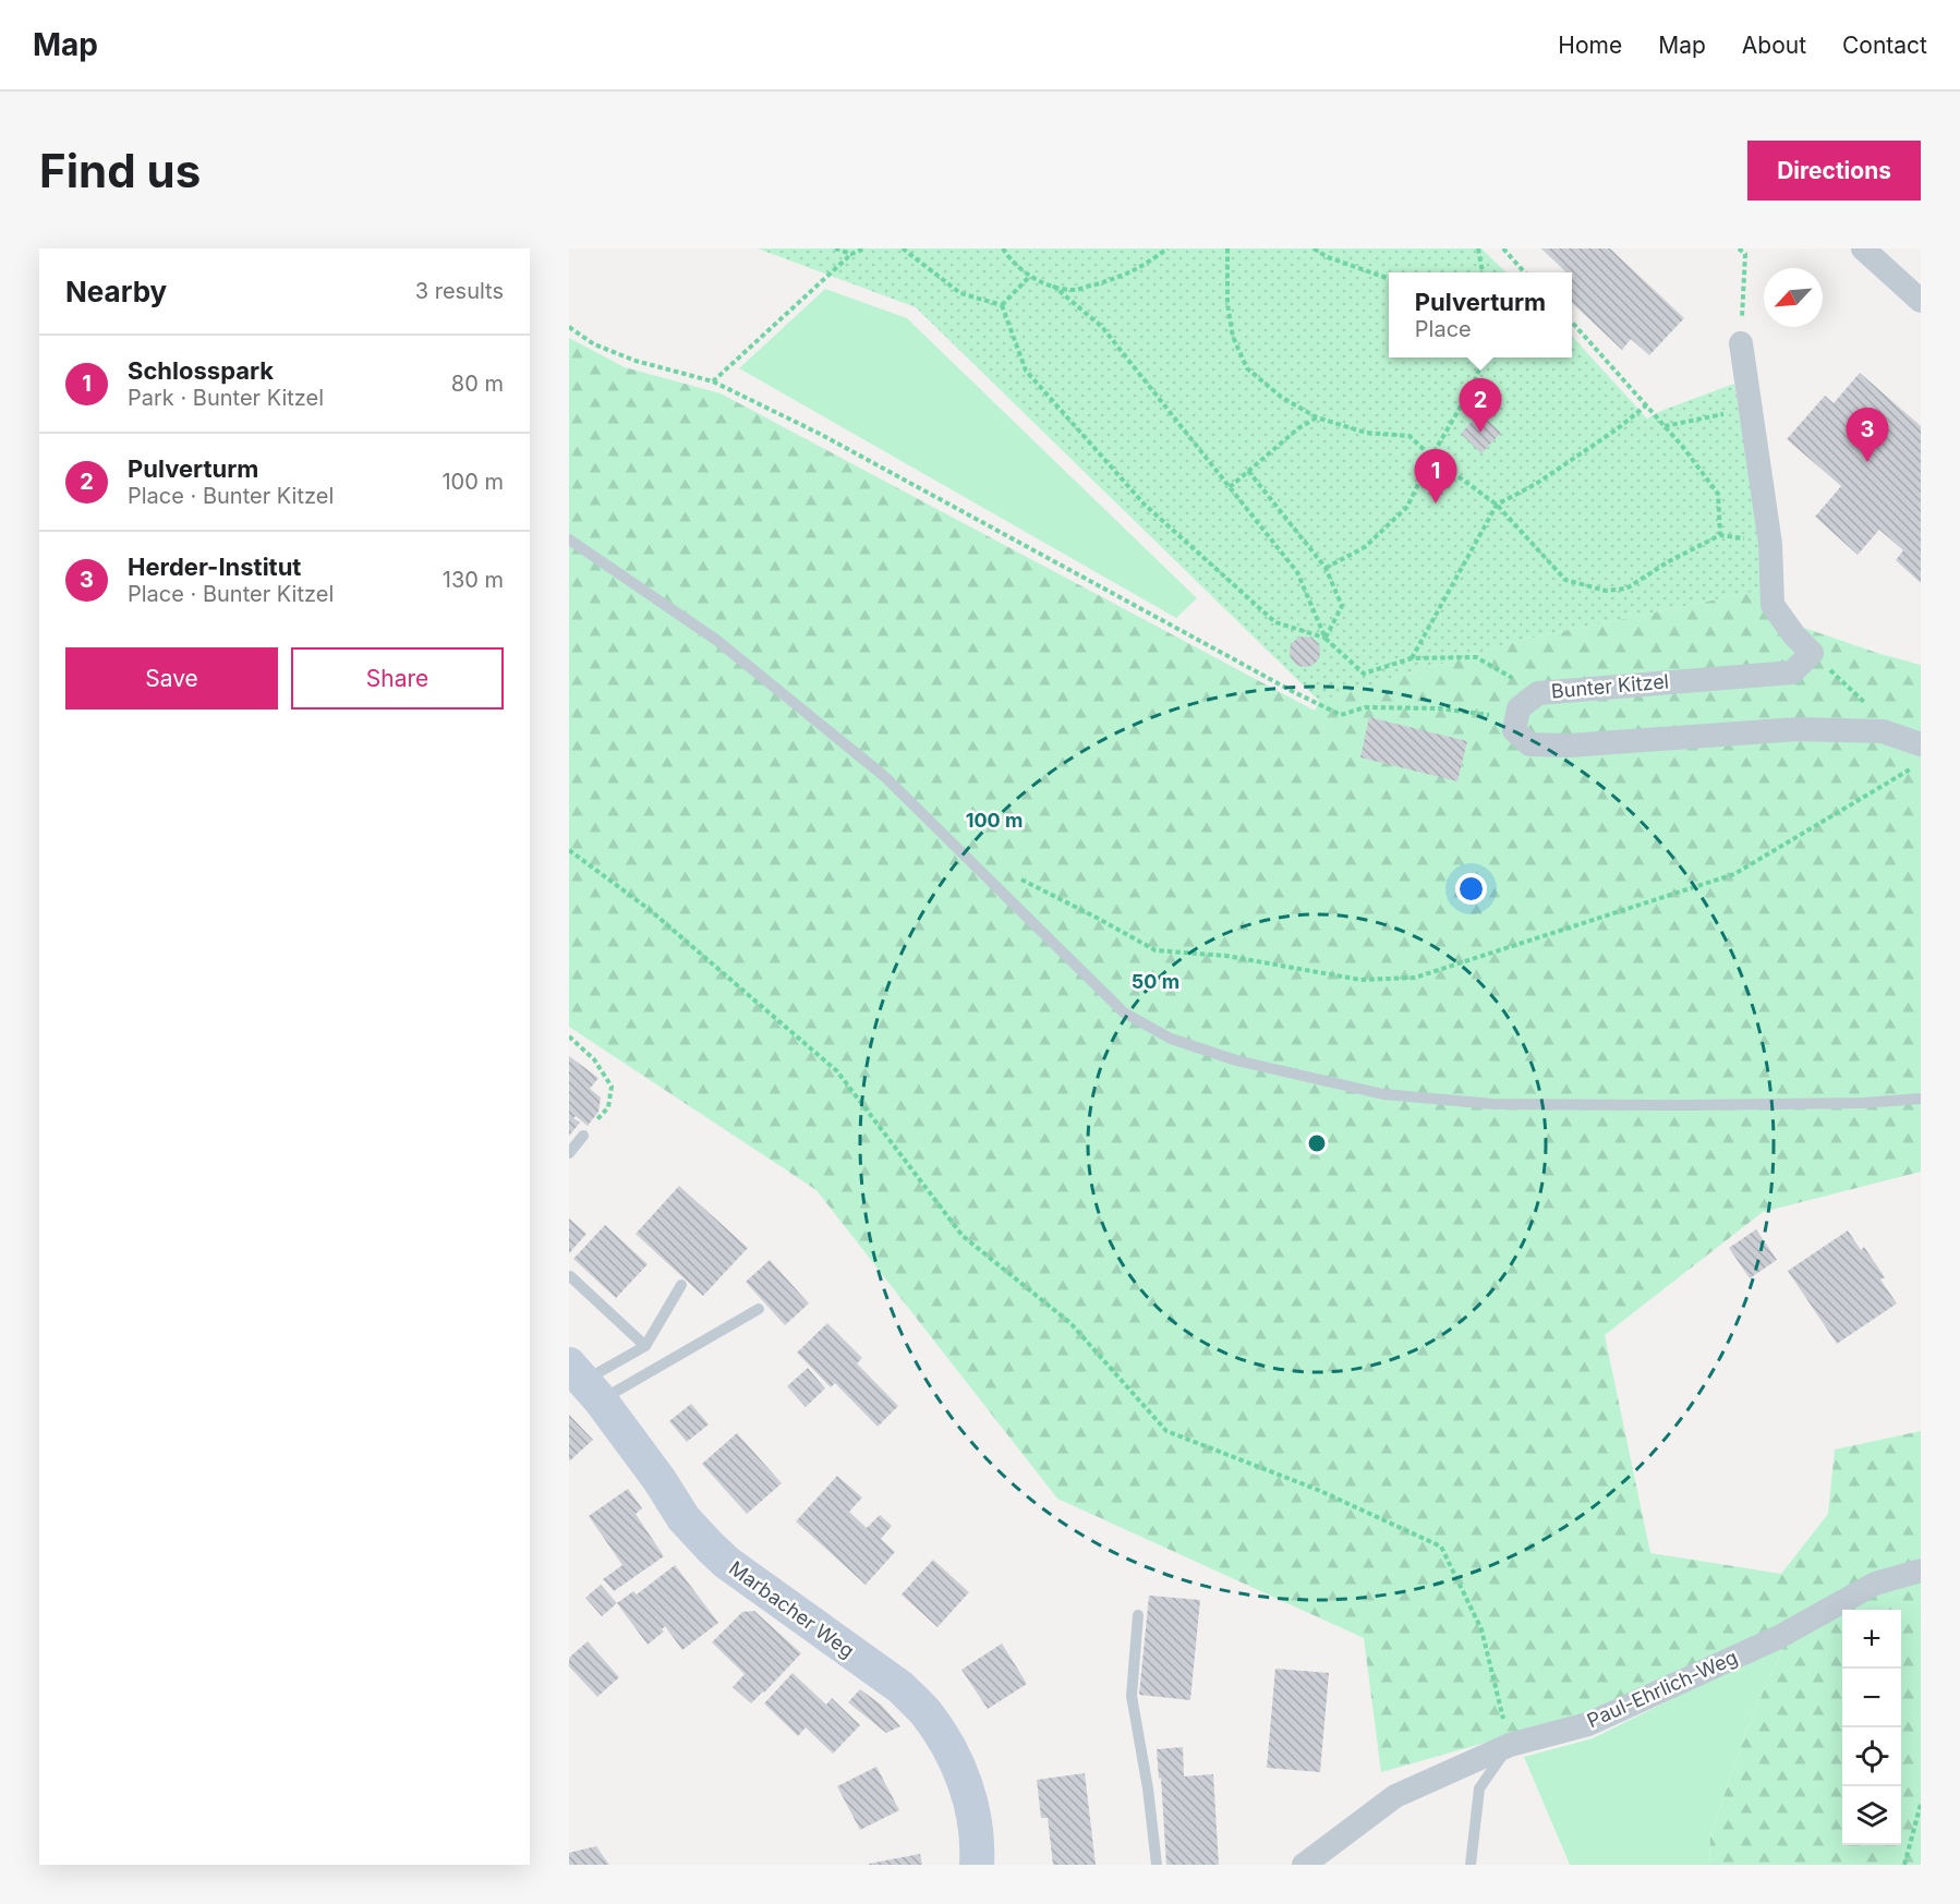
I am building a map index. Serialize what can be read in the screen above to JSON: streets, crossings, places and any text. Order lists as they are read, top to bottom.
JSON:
{
  "streets": {
    "main road": ["Marbacher Weg"],
    "street": ["Bunter Kitzel", "Paul-Ehrlich-Weg"]
  },
  "north": "bottom left",
  "page": {
    "header": "Map",
    "nav": [
      "Home",
      "Map",
      "About",
      "Contact"
    ],
    "buttons": [
      "Directions",
      ["Save", "Share"]
    ],
    "title": "Find us",
    "heading": ["Nearby", "3 results"],
    "popup": ["Pulverturm", "Place"],
    "list": [
      {
        "mark": "1",
        "name": "Schlosspark",
        "note": "Park · Bunter Kitzel",
        "value": "80 m"
      },
      {
        "mark": "2",
        "name": "Pulverturm",
        "note": "Place · Bunter Kitzel",
        "value": "100 m"
      },
      {
        "mark": "3",
        "name": "Herder-Institut",
        "note": "Place · Bunter Kitzel",
        "value": "130 m"
      }
    ],
    "pins": ["2", "3", "1"],
    "map_buttons": ["+", "−"]
  },
  "rings": ["100 m", "50 m"]
}
